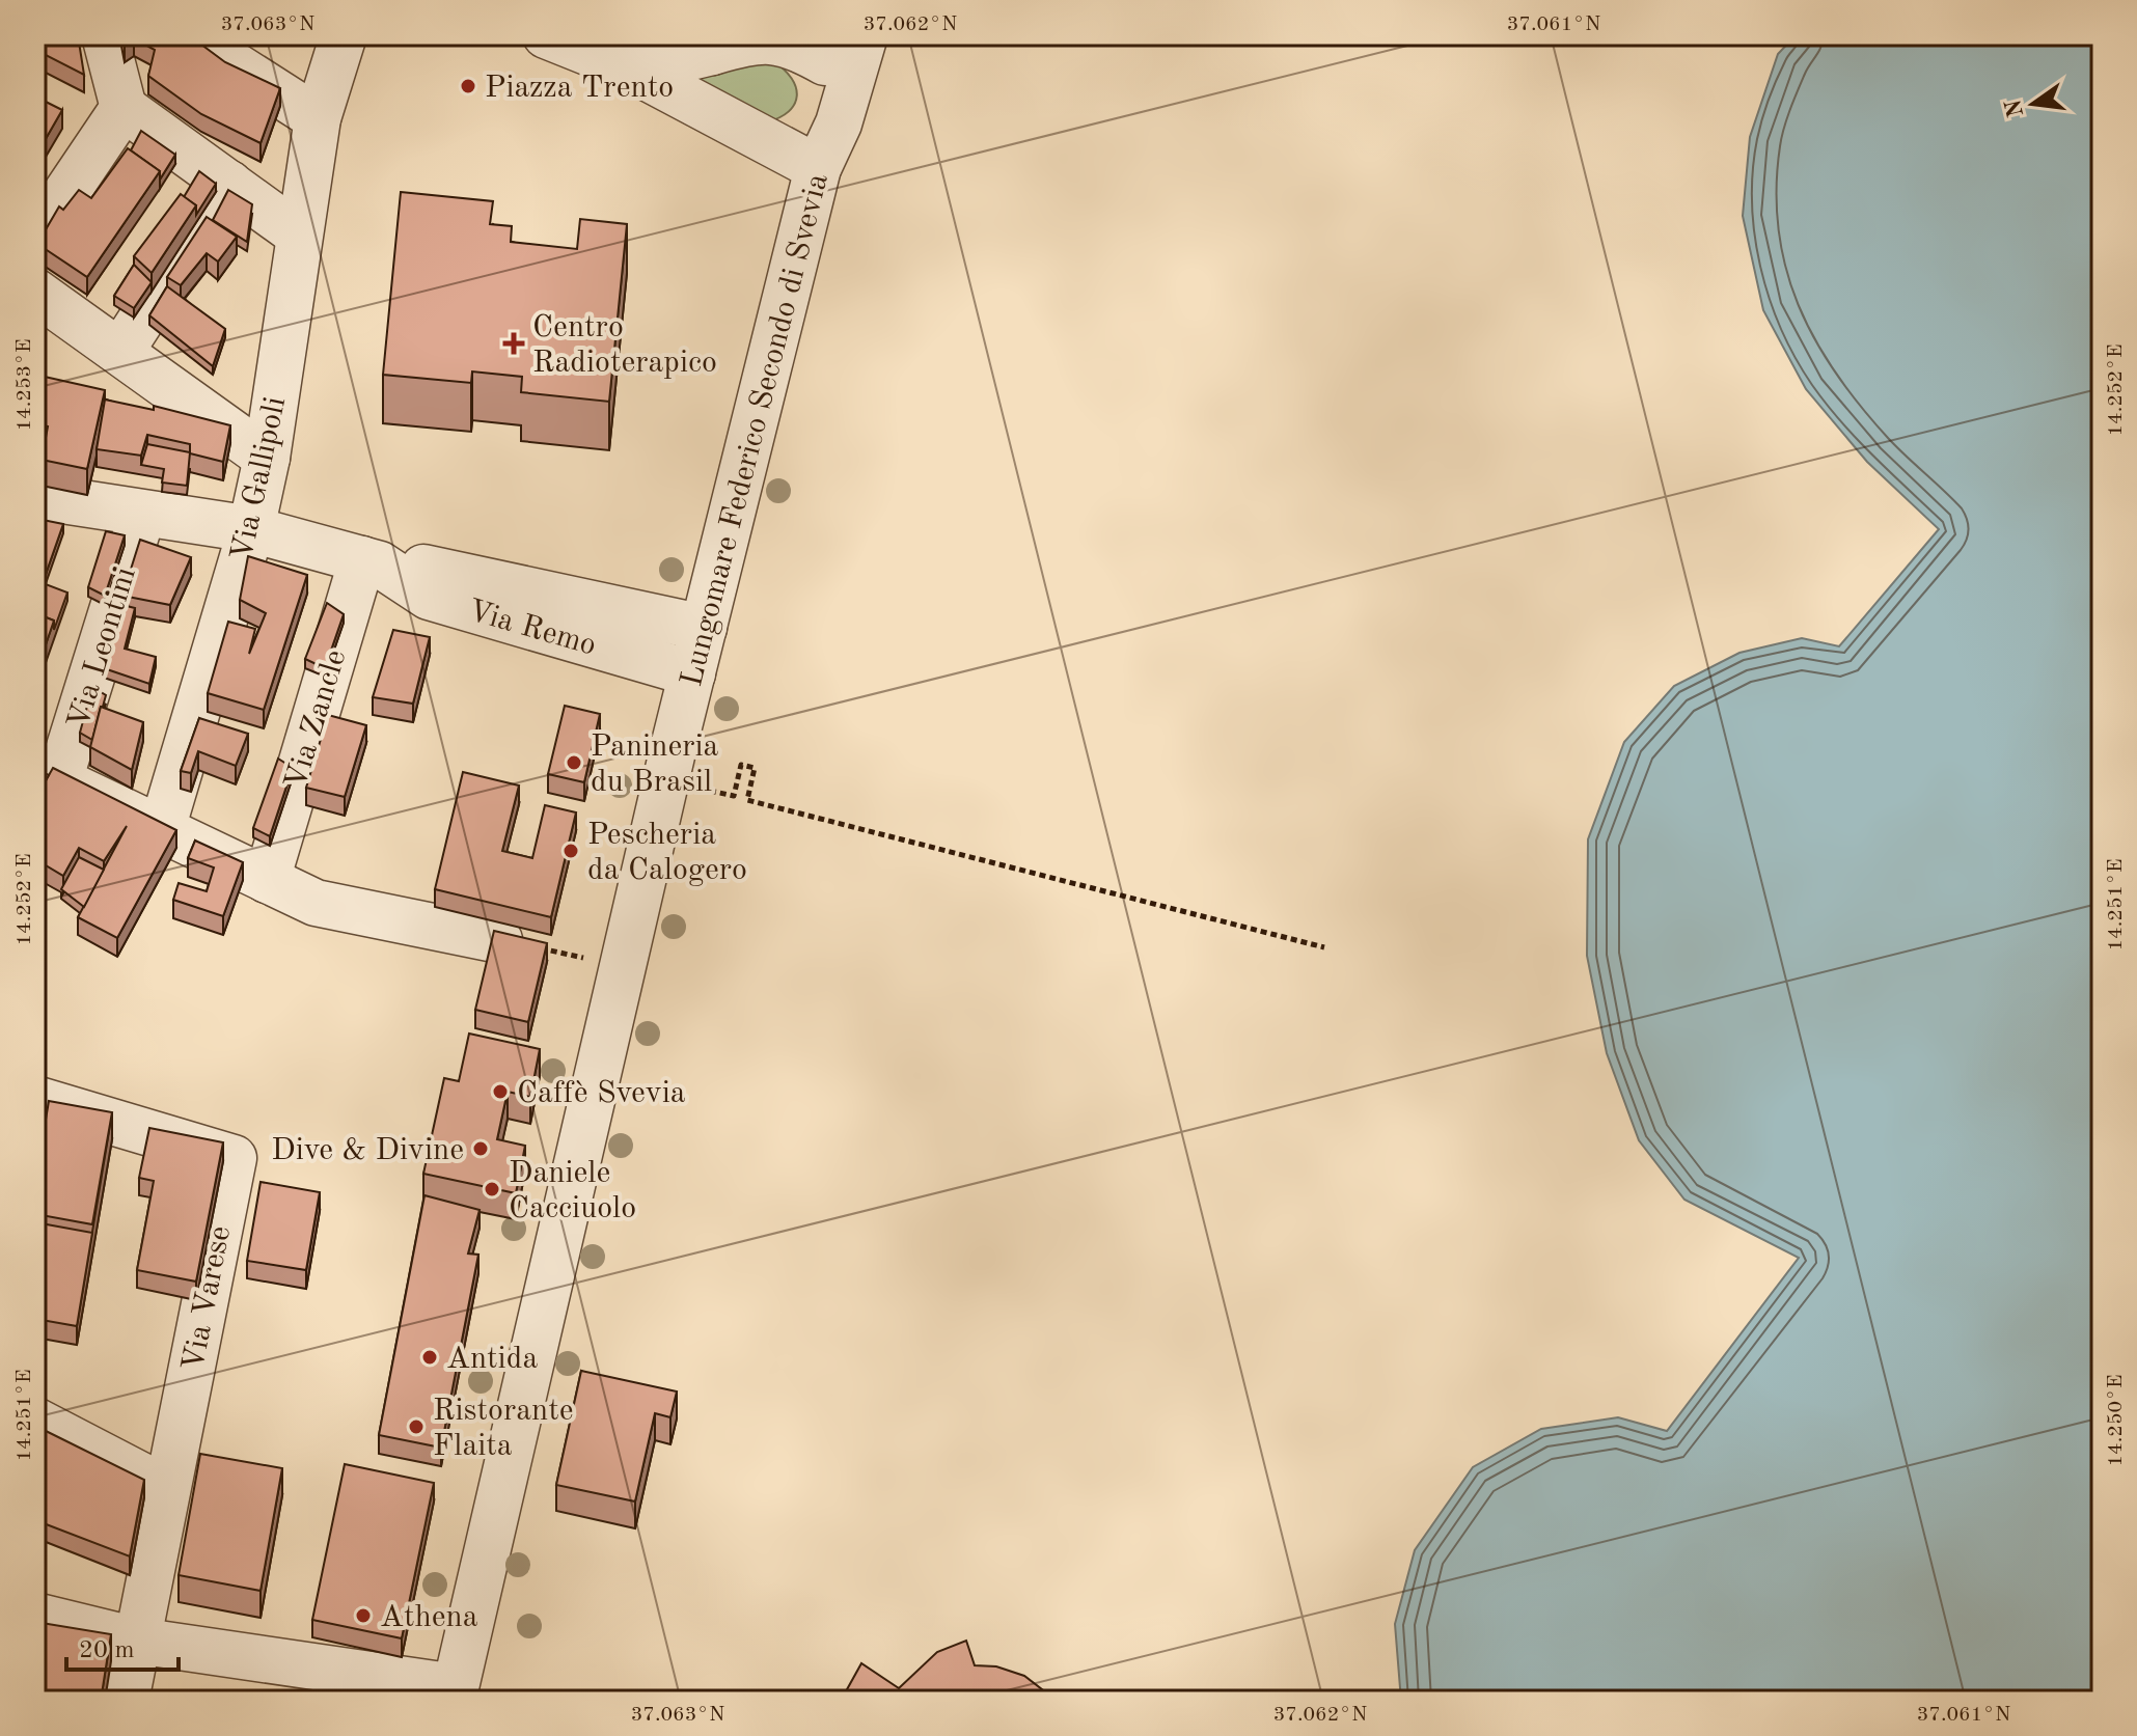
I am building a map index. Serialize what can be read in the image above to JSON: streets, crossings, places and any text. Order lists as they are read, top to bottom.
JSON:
{
  "streets": {
    "street": [
      "Lungomare Federico Secondo di Svevia",
      "Via Gallipoli",
      "Via Remo",
      "Via Leontini",
      "Via Zancle",
      "Via Varese"
    ]
  },
  "crossings": [
    ["Lungomare Federico Secondo di Svevia", "Via Remo"],
    ["Via Gallipoli", "Via Remo"],
    ["Via Remo", "Via Leontini"],
    ["Via Remo", "Via Zancle"]
  ],
  "places": {
    "other": [
      "Piazza Trento",
      "Panineria du Brasil",
      "Pescheria da Calogero",
      "Caffè Svevia",
      "Dive & Divine",
      "Daniele Cacciuolo",
      "Antida",
      "Ristorante Flaita",
      "Athena"
    ],
    "health": ["Centro Radioterapico"]
  },
  "scale_bar": "20 m",
  "north": "left",
  "coordinates": [
    "37.063°N",
    "37.062°N",
    "37.061°N",
    "14.253°E",
    "14.252°E",
    "14.251°E",
    "14.250°E"
  ]
}
